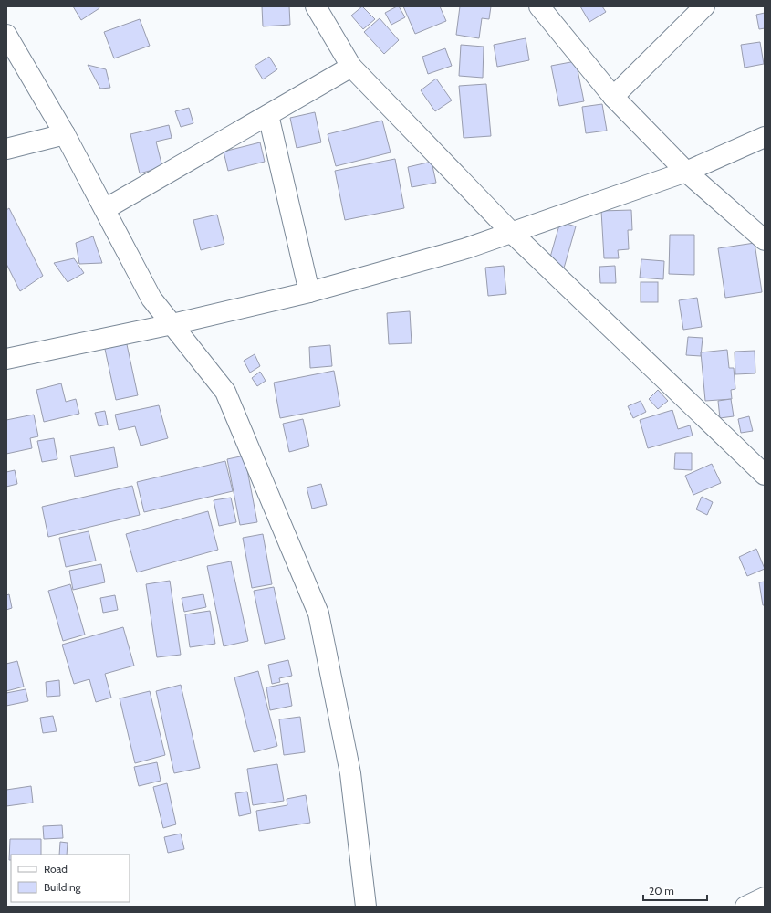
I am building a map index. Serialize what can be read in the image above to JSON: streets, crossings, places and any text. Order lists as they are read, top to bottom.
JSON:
{
  "legend": ["Road", "Building"],
  "scale_bar": "20 m"
}
